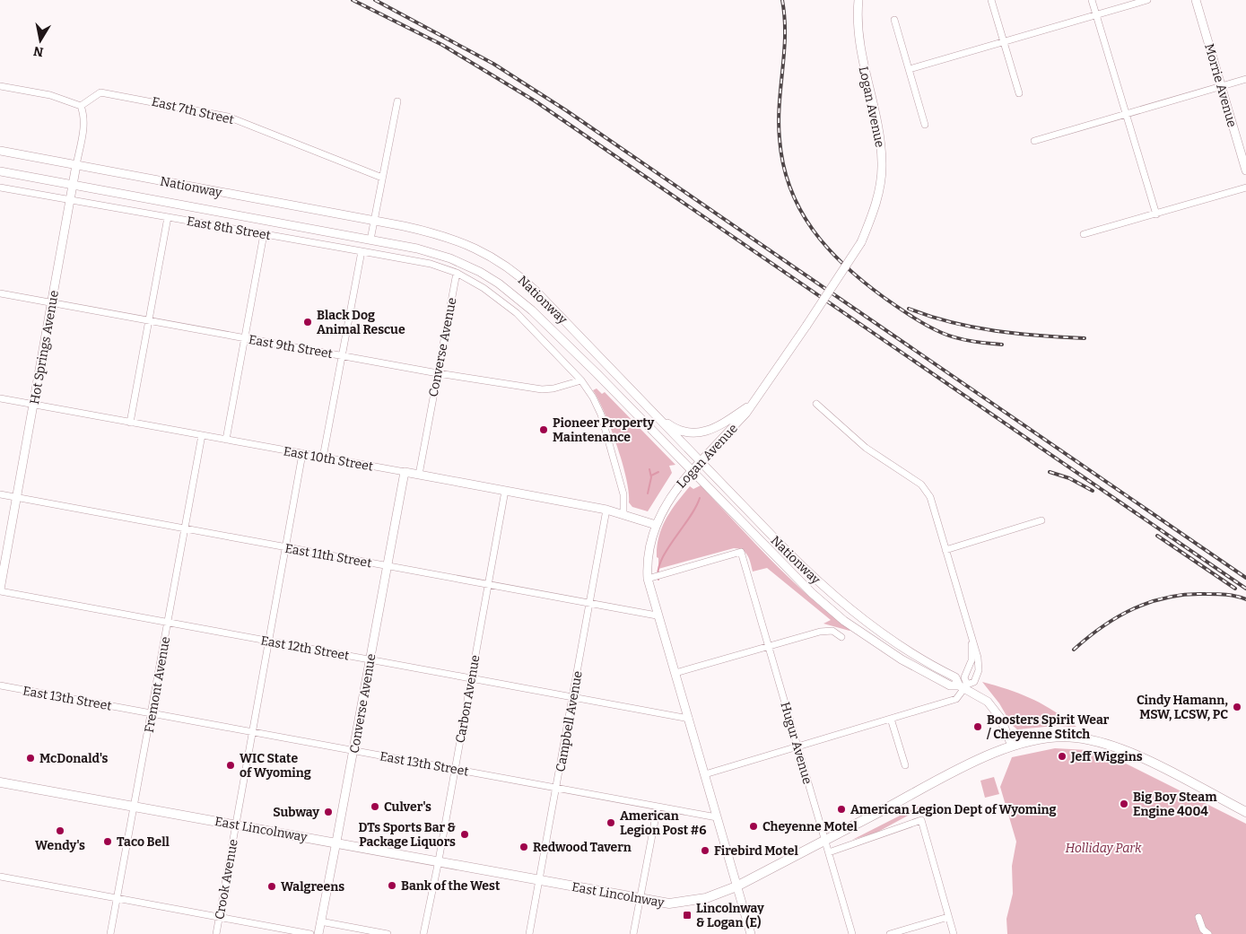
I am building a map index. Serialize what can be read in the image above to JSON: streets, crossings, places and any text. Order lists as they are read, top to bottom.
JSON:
{
  "streets": {
    "main road": [
      "Morrie Avenue",
      "Logan Avenue",
      "Nationway",
      "Hot Springs Avenue",
      "Converse Avenue",
      "East 10th Street",
      "East Lincolnway"
    ],
    "street": [
      "East 7th Street",
      "East 8th Street",
      "East 9th Street",
      "East 11th Street",
      "East 12th Street",
      "Fremont Avenue",
      "East 13th Street",
      "Carbon Avenue",
      "Campbell Avenue",
      "Hugur Avenue",
      "Crook Avenue"
    ]
  },
  "crossings": [
    ["Logan Avenue", "Nationway"],
    ["Logan Avenue", "East 10th Street"],
    ["Logan Avenue", "East 11th Street"],
    ["Logan Avenue", "East 12th Street"],
    ["Logan Avenue", "East 13th Street"],
    ["Logan Avenue", "Hugur Avenue"],
    ["Logan Avenue", "East Lincolnway"],
    ["East 7th Street", "Hot Springs Avenue"],
    ["Nationway", "Hot Springs Avenue"],
    ["Nationway", "East Lincolnway"],
    ["East 8th Street", "Hot Springs Avenue"],
    ["East 8th Street", "Converse Avenue"],
    ["East 9th Street", "Hot Springs Avenue"],
    ["East 9th Street", "Converse Avenue"],
    ["Hot Springs Avenue", "East 10th Street"],
    ["Hot Springs Avenue", "East 11th Street"],
    ["Hot Springs Avenue", "East 12th Street"],
    ["Converse Avenue", "East 10th Street"],
    ["Converse Avenue", "East 11th Street"],
    ["Converse Avenue", "East 12th Street"],
    ["Converse Avenue", "East 13th Street"],
    ["Converse Avenue", "East Lincolnway"],
    ["East 10th Street", "Fremont Avenue"],
    ["East 10th Street", "Carbon Avenue"],
    ["East 10th Street", "Campbell Avenue"],
    ["East 10th Street", "Crook Avenue"],
    ["East 11th Street", "Fremont Avenue"],
    ["East 11th Street", "Carbon Avenue"],
    ["East 11th Street", "Campbell Avenue"],
    ["East 11th Street", "Crook Avenue"],
    ["East 12th Street", "Fremont Avenue"],
    ["East 12th Street", "Carbon Avenue"],
    ["East 12th Street", "Campbell Avenue"],
    ["East 12th Street", "Crook Avenue"],
    ["Fremont Avenue", "East 13th Street"],
    ["Fremont Avenue", "East Lincolnway"],
    ["East 13th Street", "Carbon Avenue"],
    ["East 13th Street", "Campbell Avenue"],
    ["East 13th Street", "Crook Avenue"],
    ["Carbon Avenue", "East Lincolnway"],
    ["Campbell Avenue", "East Lincolnway"],
    ["Hugur Avenue", "East Lincolnway"],
    ["East Lincolnway", "Crook Avenue"]
  ],
  "parks": ["Holliday Park"],
  "places": {
    "other": [
      "Black Dog Animal Rescue",
      "Pioneer Property Maintenance",
      "Cindy Hamann, MSW, LCSW, PC",
      "Boosters Spirit Wear / Cheyenne Stitch",
      "Jeff Wiggins",
      "McDonald's",
      "WIC State of Wyoming",
      "Big Boy Steam Engine 4004",
      "Culver's",
      "American Legion Dept of Wyoming",
      "Subway",
      "American Legion Post #6",
      "Cheyenne Motel",
      "Wendy's",
      "DTs Sports Bar & Package Liquors",
      "Taco Bell",
      "Redwood Tavern",
      "Firebird Motel",
      "Bank of the West",
      "Walgreens"
    ],
    "transit": ["Lincolnway & Logan (E)"]
  },
  "north": "bottom"
}
